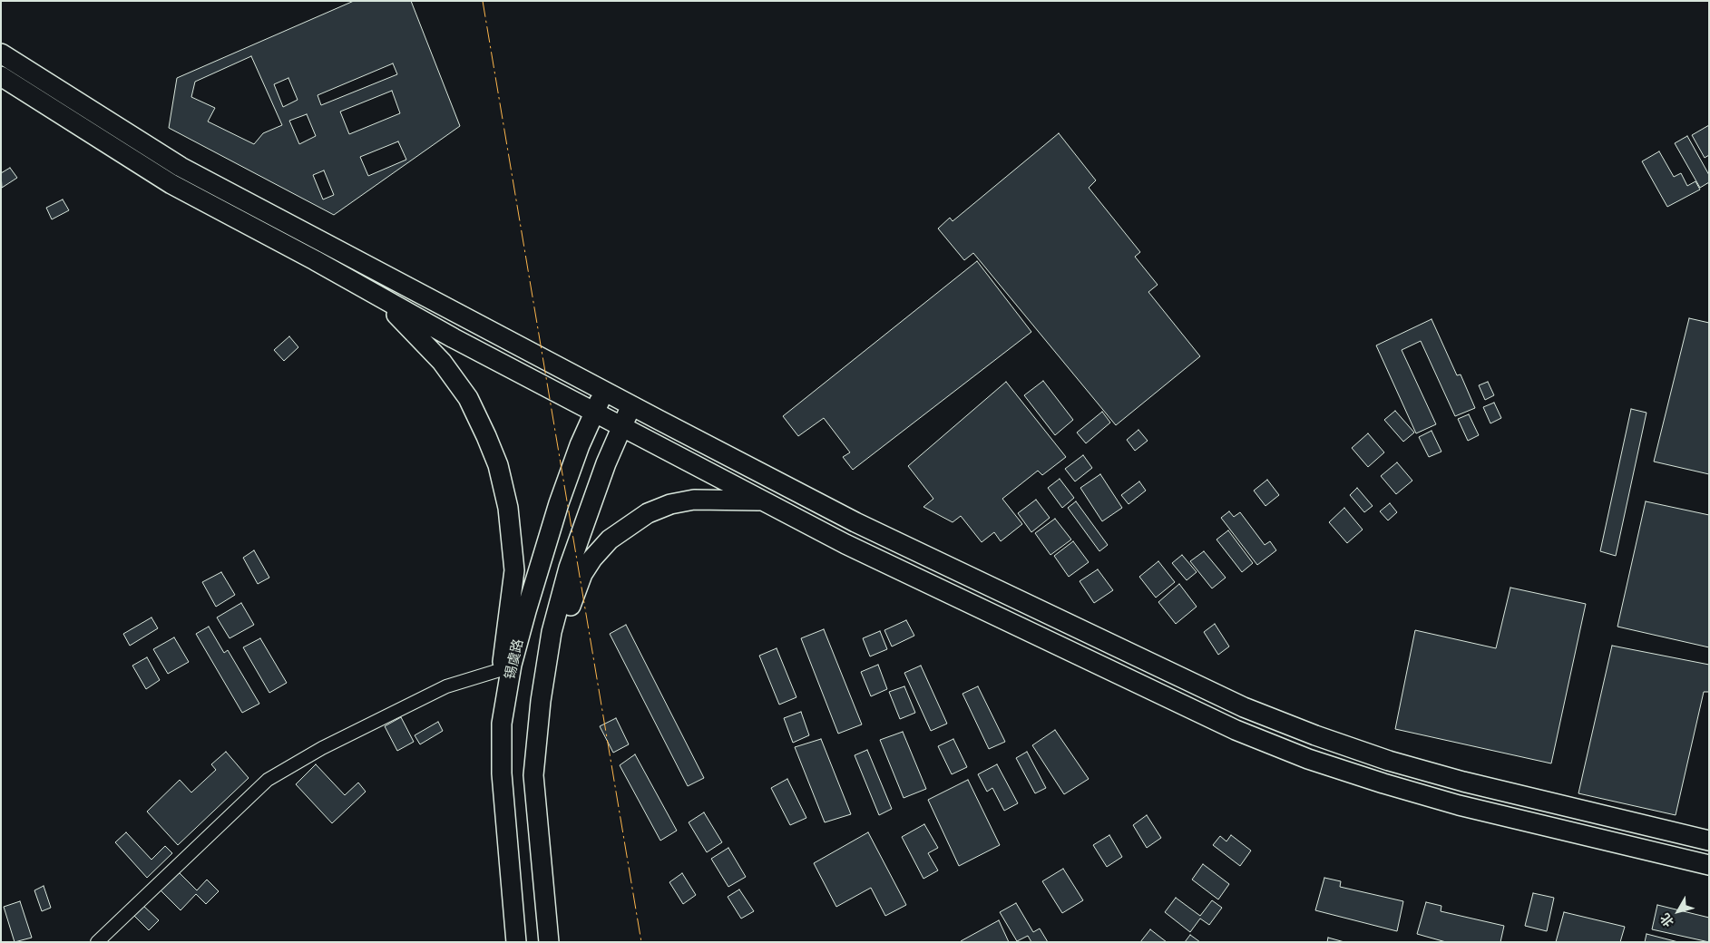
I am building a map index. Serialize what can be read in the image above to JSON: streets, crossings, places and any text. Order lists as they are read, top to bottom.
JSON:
{
  "streets": {
    "main road": ["锡虞路"]
  },
  "north": "bottom left"
}
